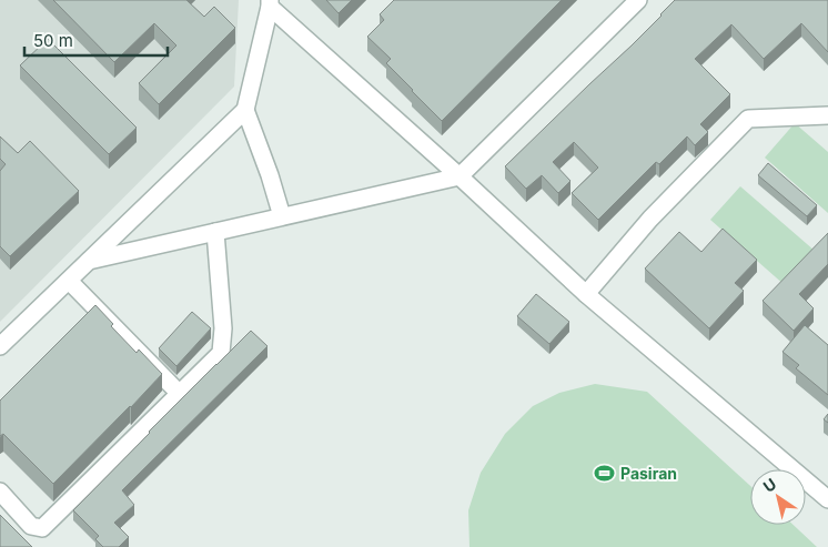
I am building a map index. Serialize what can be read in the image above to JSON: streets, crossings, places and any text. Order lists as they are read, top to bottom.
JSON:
{
  "places": {
    "sports": ["Pasiran"]
  },
  "scale_bar": "50 m",
  "north": "top left"
}
